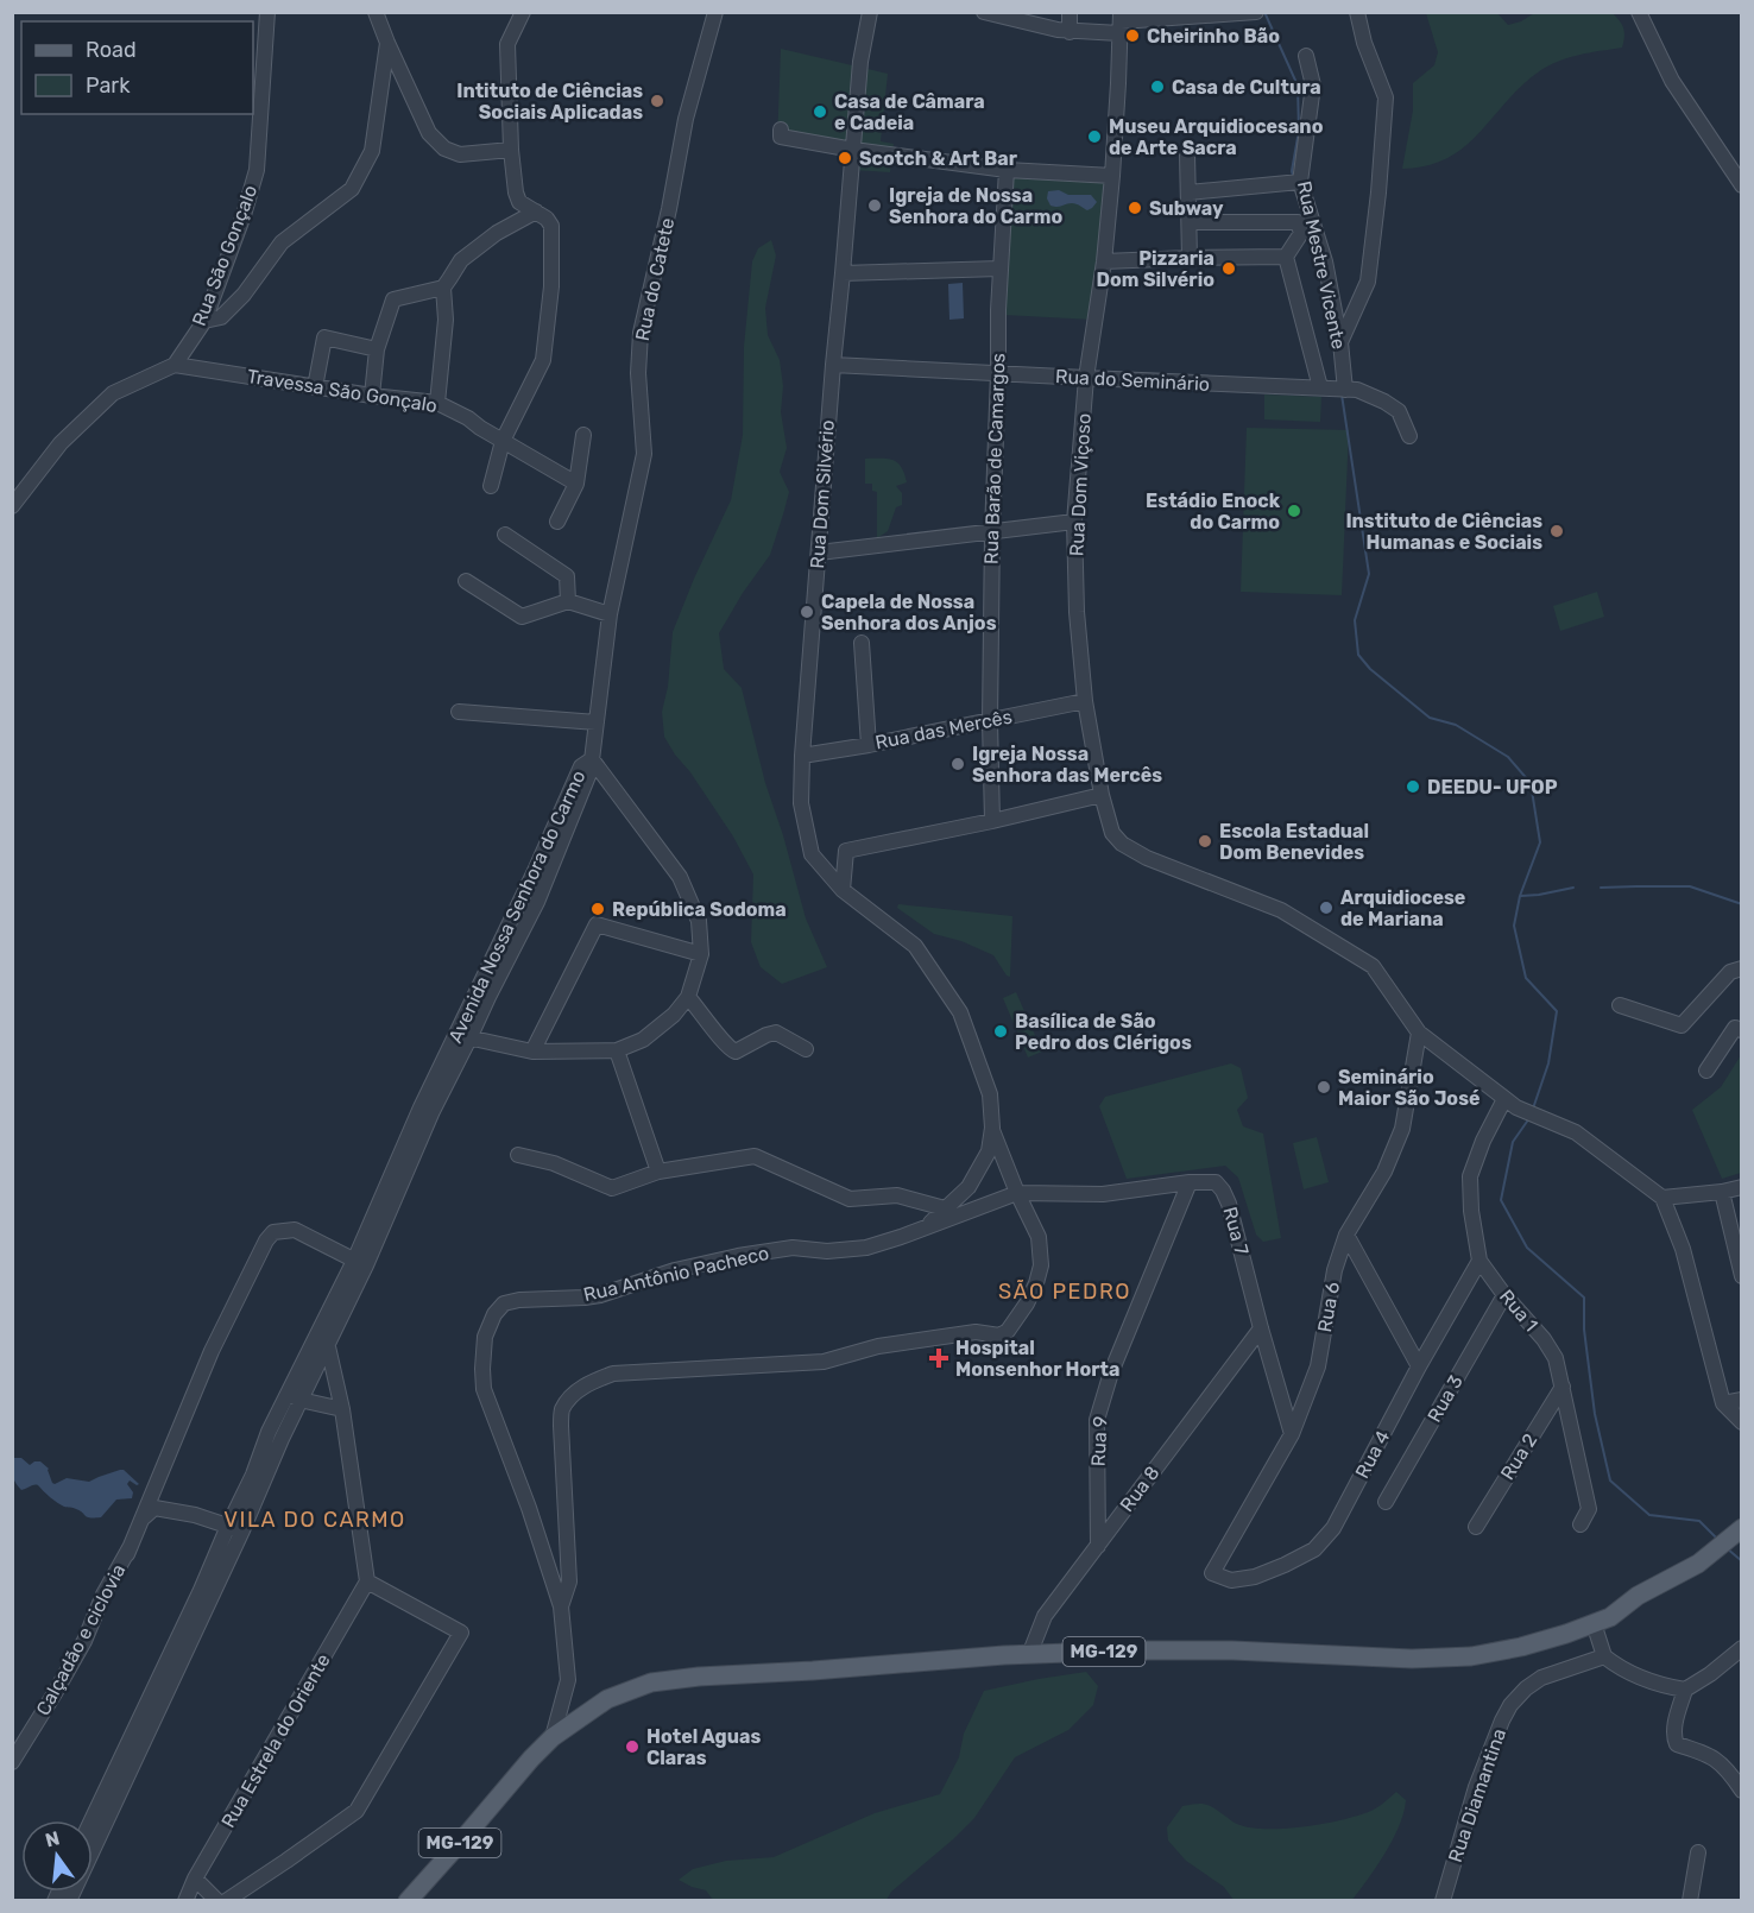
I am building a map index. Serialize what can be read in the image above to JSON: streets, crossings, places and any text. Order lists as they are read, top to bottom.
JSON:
{
  "streets": {
    "main road": ["MG-129"],
    "street": [
      "Rua São Gonçalo",
      "Rua Mestre Vicente",
      "Rua do Catete",
      "Rua do Seminário",
      "Travessa São Gonçalo",
      "Rua Barão de Camargos",
      "Rua Dom Viçoso",
      "Rua Dom Silvério",
      "Rua das Mercês",
      "Avenida Nossa Senhora do Carmo",
      "Rua 7",
      "Rua Antônio Pacheco",
      "Rua 6",
      "Rua 1",
      "Rua 3",
      "Rua 9",
      "Rua 4",
      "Rua 2",
      "Rua 8",
      "Calçadão e ciclovia",
      "Rua Estrela do Oriente",
      "Rua Diamantina"
    ]
  },
  "crossings": [
    ["Rua São Gonçalo", "Travessa São Gonçalo"],
    ["Rua Mestre Vicente", "Rua do Seminário"],
    ["Rua do Catete", "Avenida Nossa Senhora do Carmo"],
    ["Rua do Seminário", "Rua Barão de Camargos"],
    ["Rua do Seminário", "Rua Dom Viçoso"],
    ["Rua do Seminário", "Rua Dom Silvério"],
    ["Rua Barão de Camargos", "Rua das Mercês"],
    ["Rua Dom Viçoso", "Rua das Mercês"],
    ["Rua Dom Viçoso", "Rua 6"],
    ["Rua Dom Viçoso", "Rua 1"],
    ["Rua Dom Silvério", "Rua das Mercês"],
    ["Rua Dom Silvério", "Rua Antônio Pacheco"],
    ["Rua 7", "Rua Antônio Pacheco"],
    ["Rua 7", "Rua 6"],
    ["Rua 7", "Rua 9"],
    ["Rua 7", "Rua 8"],
    ["Rua 6", "Rua 4"],
    ["Rua 1", "Rua 3"],
    ["Rua 1", "Rua 4"],
    ["Rua 1", "Rua 2"],
    ["Rua 9", "Rua 8"],
    ["Rua 8", "MG-129"]
  ],
  "districts": ["SÃO PEDRO", "VILA DO CARMO"],
  "places": {
    "other": [
      "Cheirinho Bão",
      "Casa de Cultura",
      "Intituto de Ciências Sociais Aplicadas",
      "Casa de Câmara e Cadeia",
      "Museu Arquidiocesano de Arte Sacra",
      "Scotch & Art Bar",
      "Igreja de Nossa Senhora do Carmo",
      "Subway",
      "Pizzaria Dom Silvério",
      "Estádio Enock do Carmo",
      "Instituto de Ciências Humanas e Sociais",
      "Capela de Nossa Senhora dos Anjos",
      "Igreja Nossa Senhora das Mercês",
      "DEEDU- UFOP",
      "Escola Estadual Dom Benevides",
      "Arquidiocese de Mariana",
      "República Sodoma",
      "Basílica de São Pedro dos Clérigos",
      "Seminário Maior São José",
      "Hotel Aguas Claras"
    ],
    "health": ["Hospital Monsenhor Horta"]
  },
  "legend": ["Road", "Park"],
  "north": "top"
}
